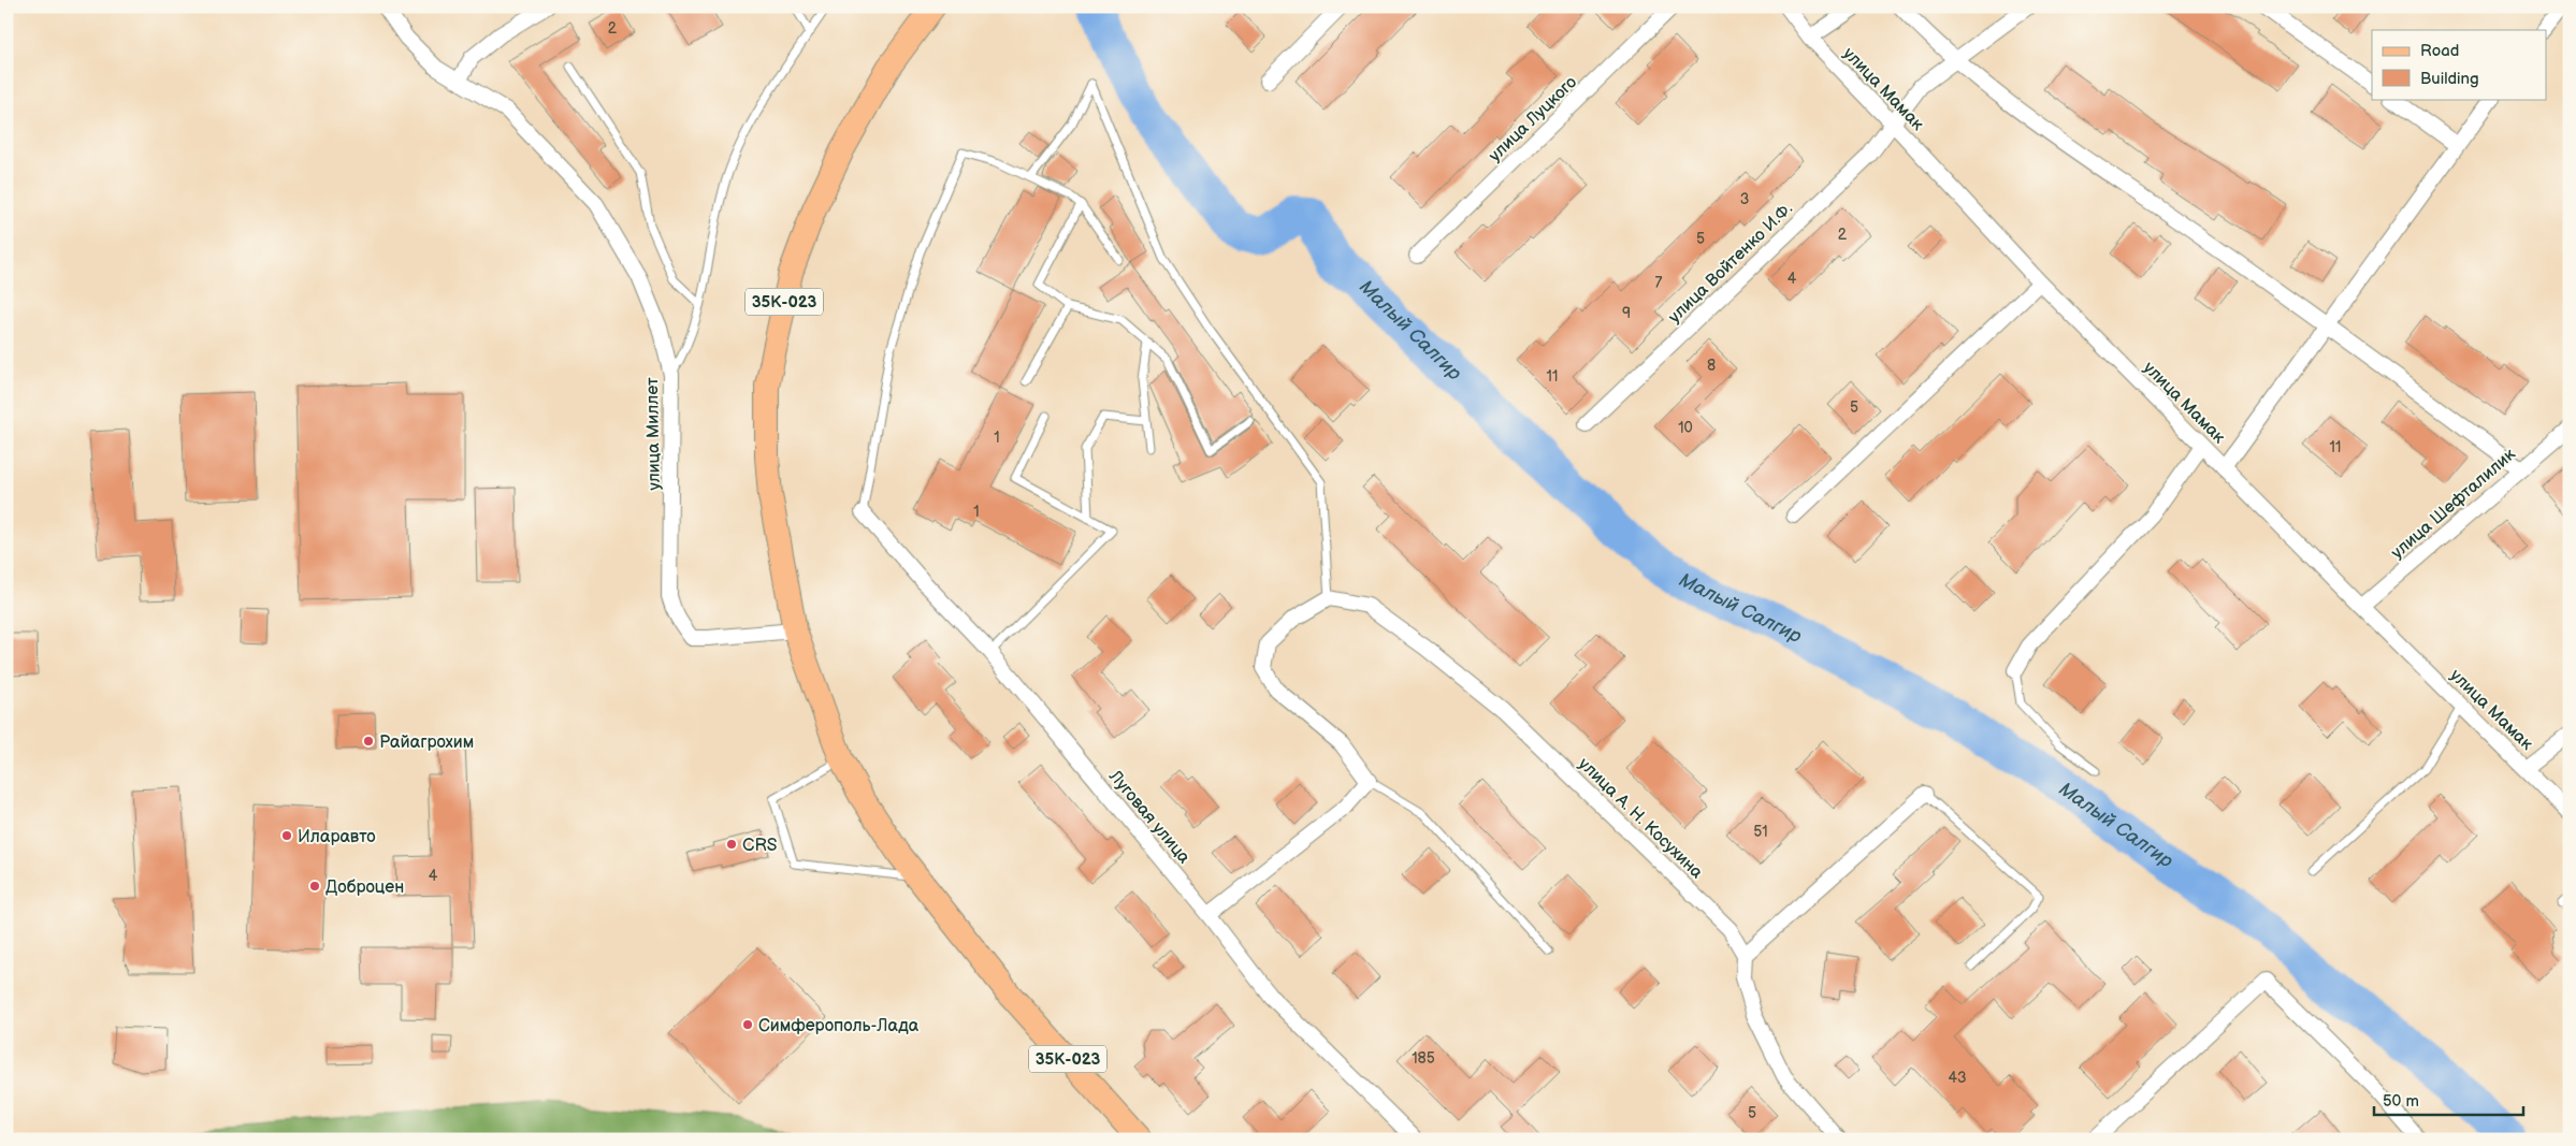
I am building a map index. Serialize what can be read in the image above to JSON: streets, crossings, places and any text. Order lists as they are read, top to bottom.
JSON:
{
  "streets": {
    "main road": ["35К-023"],
    "street": [
      "улица Мамак",
      "улица Луцкого",
      "улица Войтенко И.Ф.",
      "улица Миллет",
      "улица Шефталилик",
      "Луговая улица",
      "улица А. Н. Косухина"
    ]
  },
  "crossings": [
    ["улица Мамак", "улица Войтенко И.Ф."],
    ["улица Мамак", "улица Шефталилик"],
    ["35К-023", "улица Миллет"]
  ],
  "water": ["Малый Салгир"],
  "places": [
    "Райагрохим",
    "Иларавто",
    "CRS",
    "Доброцен",
    "Симферополь-Лада"
  ],
  "house_numbers": [
    "2",
    "3",
    "2",
    "5",
    "4",
    "7",
    "9",
    "8",
    "11",
    "5",
    "10",
    "1",
    "11",
    "1",
    "51",
    "4",
    "185",
    "43",
    "5"
  ],
  "legend": ["Road", "Building"],
  "scale_bar": "50 m"
}
